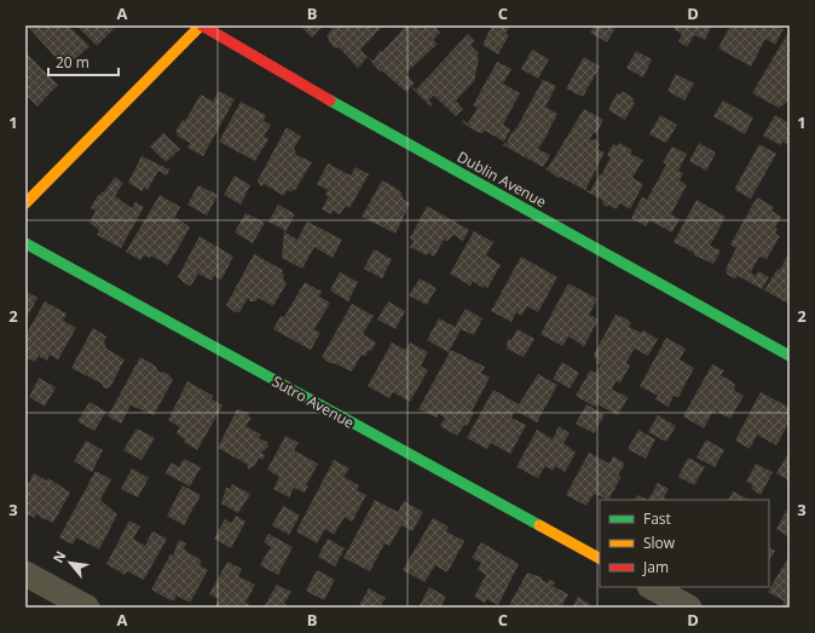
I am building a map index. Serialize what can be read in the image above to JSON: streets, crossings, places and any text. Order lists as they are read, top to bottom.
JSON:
{
  "streets": {
    "street": ["Dublin Avenue", "Sutro Avenue"]
  },
  "legend": ["Fast", "Slow", "Jam"],
  "scale_bar": "20 m",
  "north": "top left",
  "grid": {
    "columns": [
      "A",
      "B",
      "C",
      "D"
    ],
    "rows": ["1", "2", "3"]
  }
}
